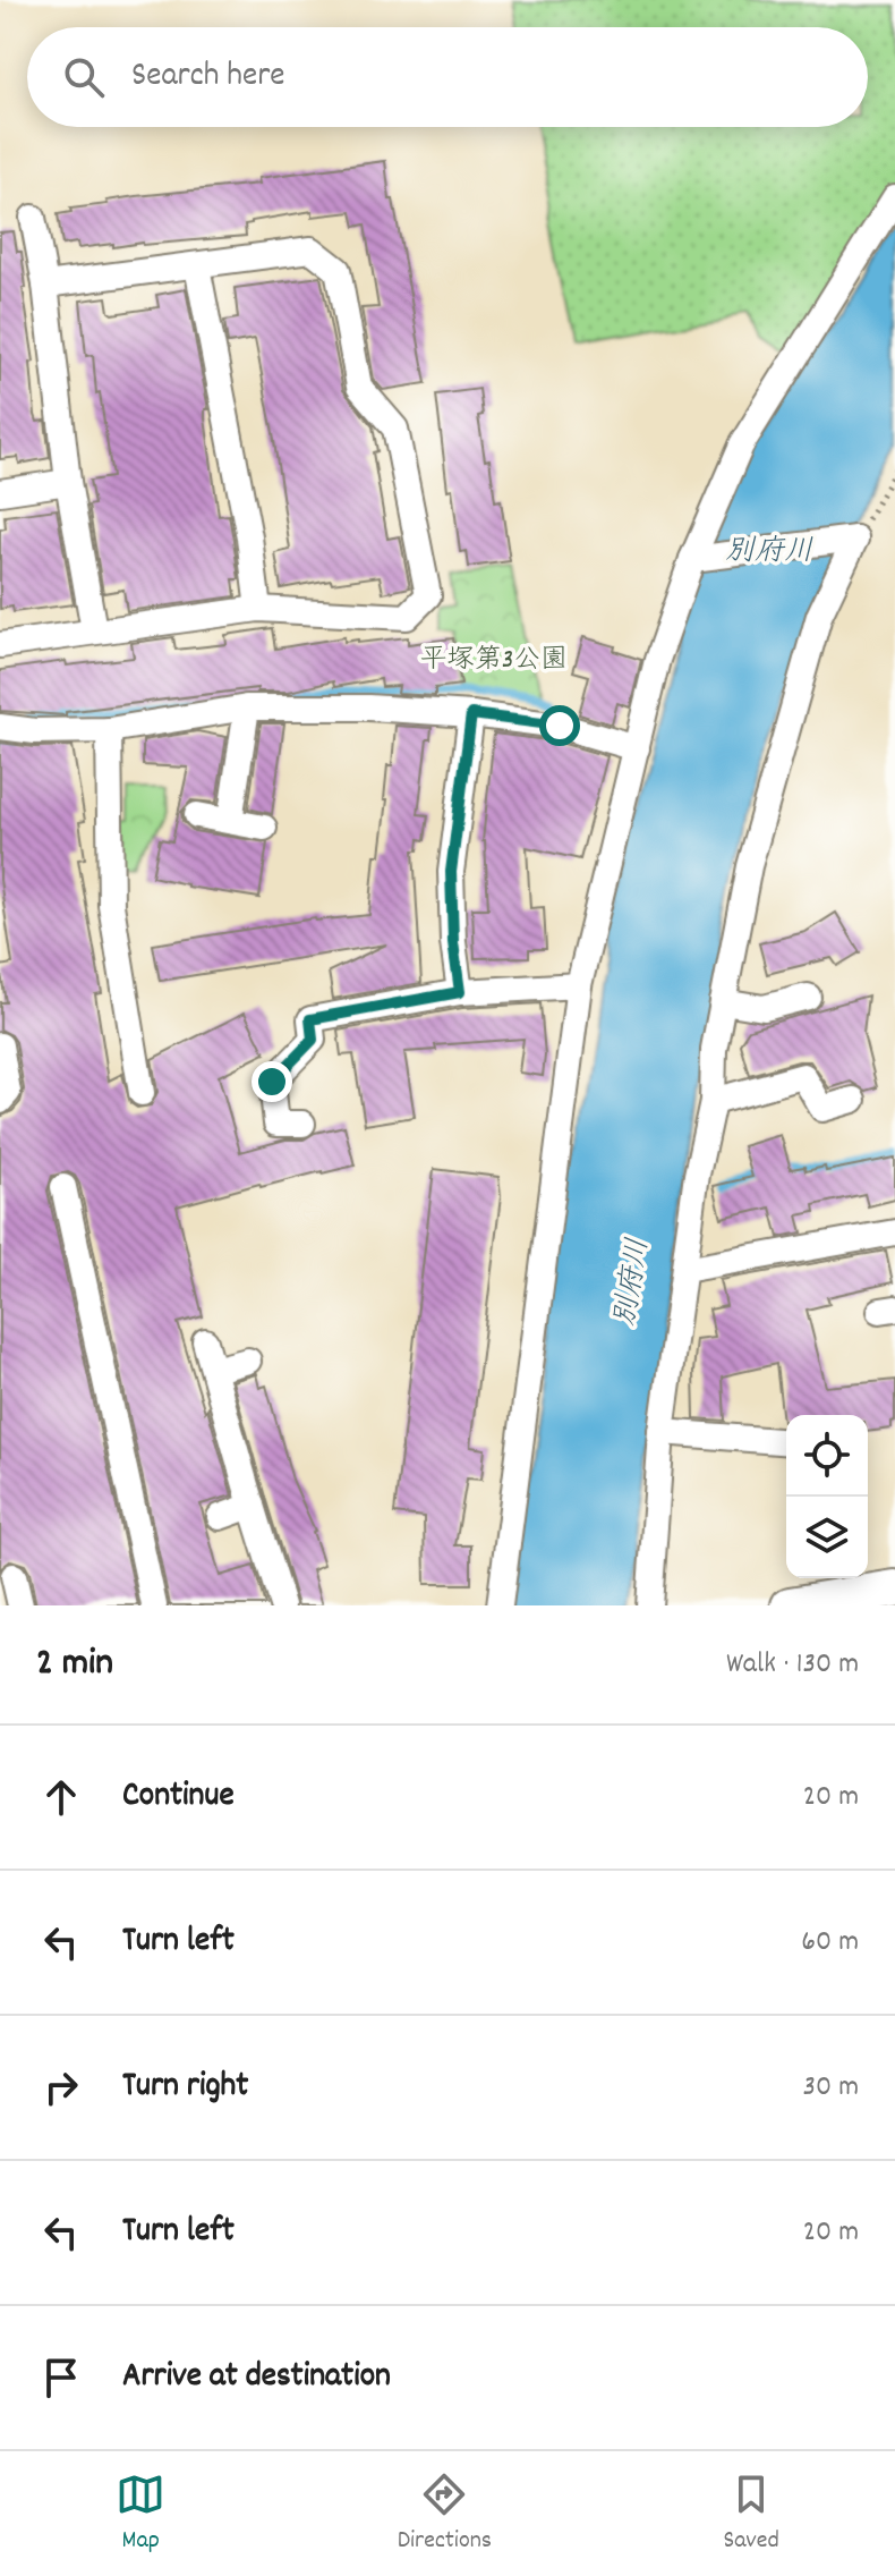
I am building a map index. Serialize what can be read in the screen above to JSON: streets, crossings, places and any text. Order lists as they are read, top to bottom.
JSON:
{
  "water": ["別府川"],
  "parks": ["平塚第3公園"],
  "page": {
    "search": "Search here",
    "heading": ["2 min", "Walk · 130 m"],
    "list": [
      ["Continue", "20 m"],
      ["Turn left", "60 m"],
      ["Turn right", "30 m"],
      ["Turn left", "20 m"],
      "Arrive at destination"
    ],
    "nav": ["Map", "Directions", "Saved"]
  }
}
